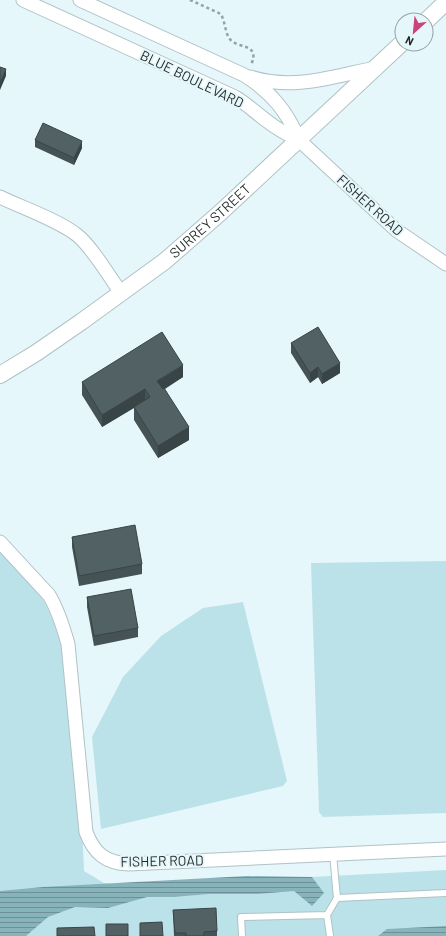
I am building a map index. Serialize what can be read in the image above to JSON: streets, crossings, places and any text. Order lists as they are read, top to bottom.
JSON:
{
  "streets": {
    "street": ["BLUE BOULEVARD", "FISHER ROAD", "SURREY STREET"]
  },
  "crossings": [
    ["BLUE BOULEVARD", "FISHER ROAD"],
    ["BLUE BOULEVARD", "SURREY STREET"],
    ["FISHER ROAD", "SURREY STREET"]
  ],
  "north": "bottom left"
}
